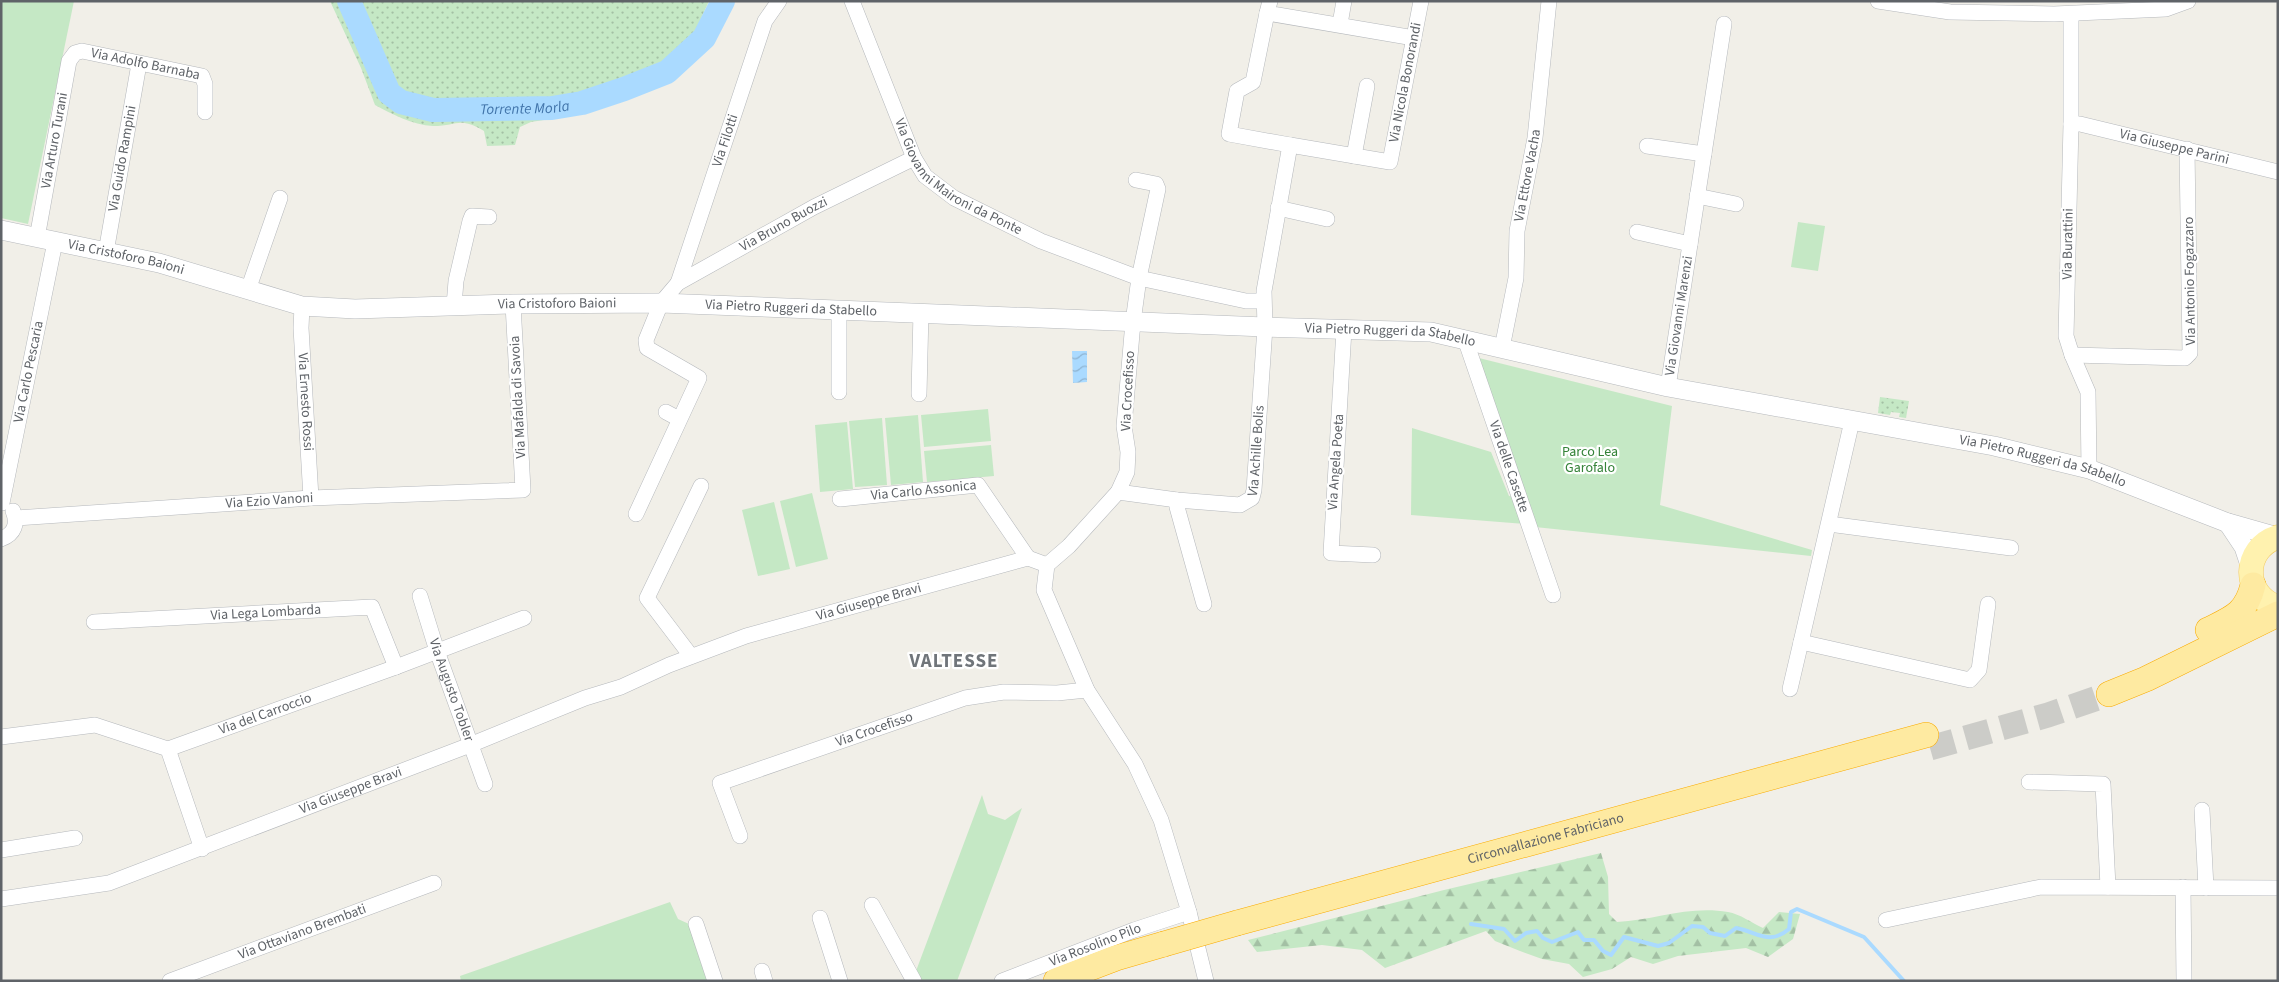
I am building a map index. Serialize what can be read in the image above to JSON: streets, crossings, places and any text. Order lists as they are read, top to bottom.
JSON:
{
  "streets": {
    "highway": ["Circonvallazione Fabriciano"],
    "main road": ["Via Pietro Ruggeri da Stabello"],
    "street": [
      "Via Adolfo Barnaba",
      "Via Nicola Bonorandi",
      "Via Arturo Turani",
      "Via Filotti",
      "Via Giuseppe Parini",
      "Via Guido Rampini",
      "Via Giovanni Maironi da Ponte",
      "Via Ettore Vacha",
      "Via Bruno Buozzi",
      "Via Burattini",
      "Via Cristoforo Baioni",
      "Via Antonio Fogazzaro",
      "Via Giovanni Marenzi",
      "Via Carlo Pescaria",
      "Via Crocefisso",
      "Via Mafalda di Savoia",
      "Via Ernesto Rossi",
      "Via Achille Bolis",
      "Via Angela Poeta",
      "Via delle Casette",
      "Via Carlo Assonica",
      "Via Ezio Vanoni",
      "Via Giuseppe Bravi",
      "Via Lega Lombarda",
      "Via Augusto Tobler",
      "Via del Carroccio",
      "Via Ottaviano Brembati",
      "Via Rosolino Pilo"
    ]
  },
  "crossings": [
    ["Via Adolfo Barnaba", "Via Arturo Turani"],
    ["Via Adolfo Barnaba", "Via Guido Rampini"],
    ["Via Arturo Turani", "Via Cristoforo Baioni"],
    ["Via Arturo Turani", "Via Carlo Pescaria"],
    ["Via Filotti", "Via Bruno Buozzi"],
    ["Via Giuseppe Parini", "Via Burattini"],
    ["Via Giuseppe Parini", "Via Antonio Fogazzaro"],
    ["Via Guido Rampini", "Via Cristoforo Baioni"],
    ["Via Giovanni Maironi da Ponte", "Via Bruno Buozzi"],
    ["Via Ettore Vacha", "Via Pietro Ruggeri da Stabello"],
    ["Via Bruno Buozzi", "Via Cristoforo Baioni"],
    ["Via Bruno Buozzi", "Via Pietro Ruggeri da Stabello"],
    ["Via Burattini", "Via Antonio Fogazzaro"],
    ["Via Burattini", "Via Pietro Ruggeri da Stabello"],
    ["Via Cristoforo Baioni", "Via Pietro Ruggeri da Stabello"],
    ["Via Cristoforo Baioni", "Via Carlo Pescaria"],
    ["Via Cristoforo Baioni", "Via Mafalda di Savoia"],
    ["Via Cristoforo Baioni", "Via Ernesto Rossi"],
    ["Via Pietro Ruggeri da Stabello", "Via Giovanni Marenzi"],
    ["Via Pietro Ruggeri da Stabello", "Via Crocefisso"],
    ["Via Pietro Ruggeri da Stabello", "Via Achille Bolis"],
    ["Via Pietro Ruggeri da Stabello", "Via Angela Poeta"],
    ["Via Pietro Ruggeri da Stabello", "Via delle Casette"],
    ["Via Carlo Pescaria", "Via Ezio Vanoni"],
    ["Via Crocefisso", "Via Achille Bolis"],
    ["Via Mafalda di Savoia", "Via Ezio Vanoni"],
    ["Via Ernesto Rossi", "Via Ezio Vanoni"],
    ["Via Carlo Assonica", "Via Giuseppe Bravi"],
    ["Via Giuseppe Bravi", "Via Augusto Tobler"],
    ["Via Lega Lombarda", "Via del Carroccio"],
    ["Via Augusto Tobler", "Via del Carroccio"]
  ],
  "districts": ["VALTESSE"],
  "water": ["Torrente Morla"],
  "parks": ["Parco Lea Garofalo"]
}
